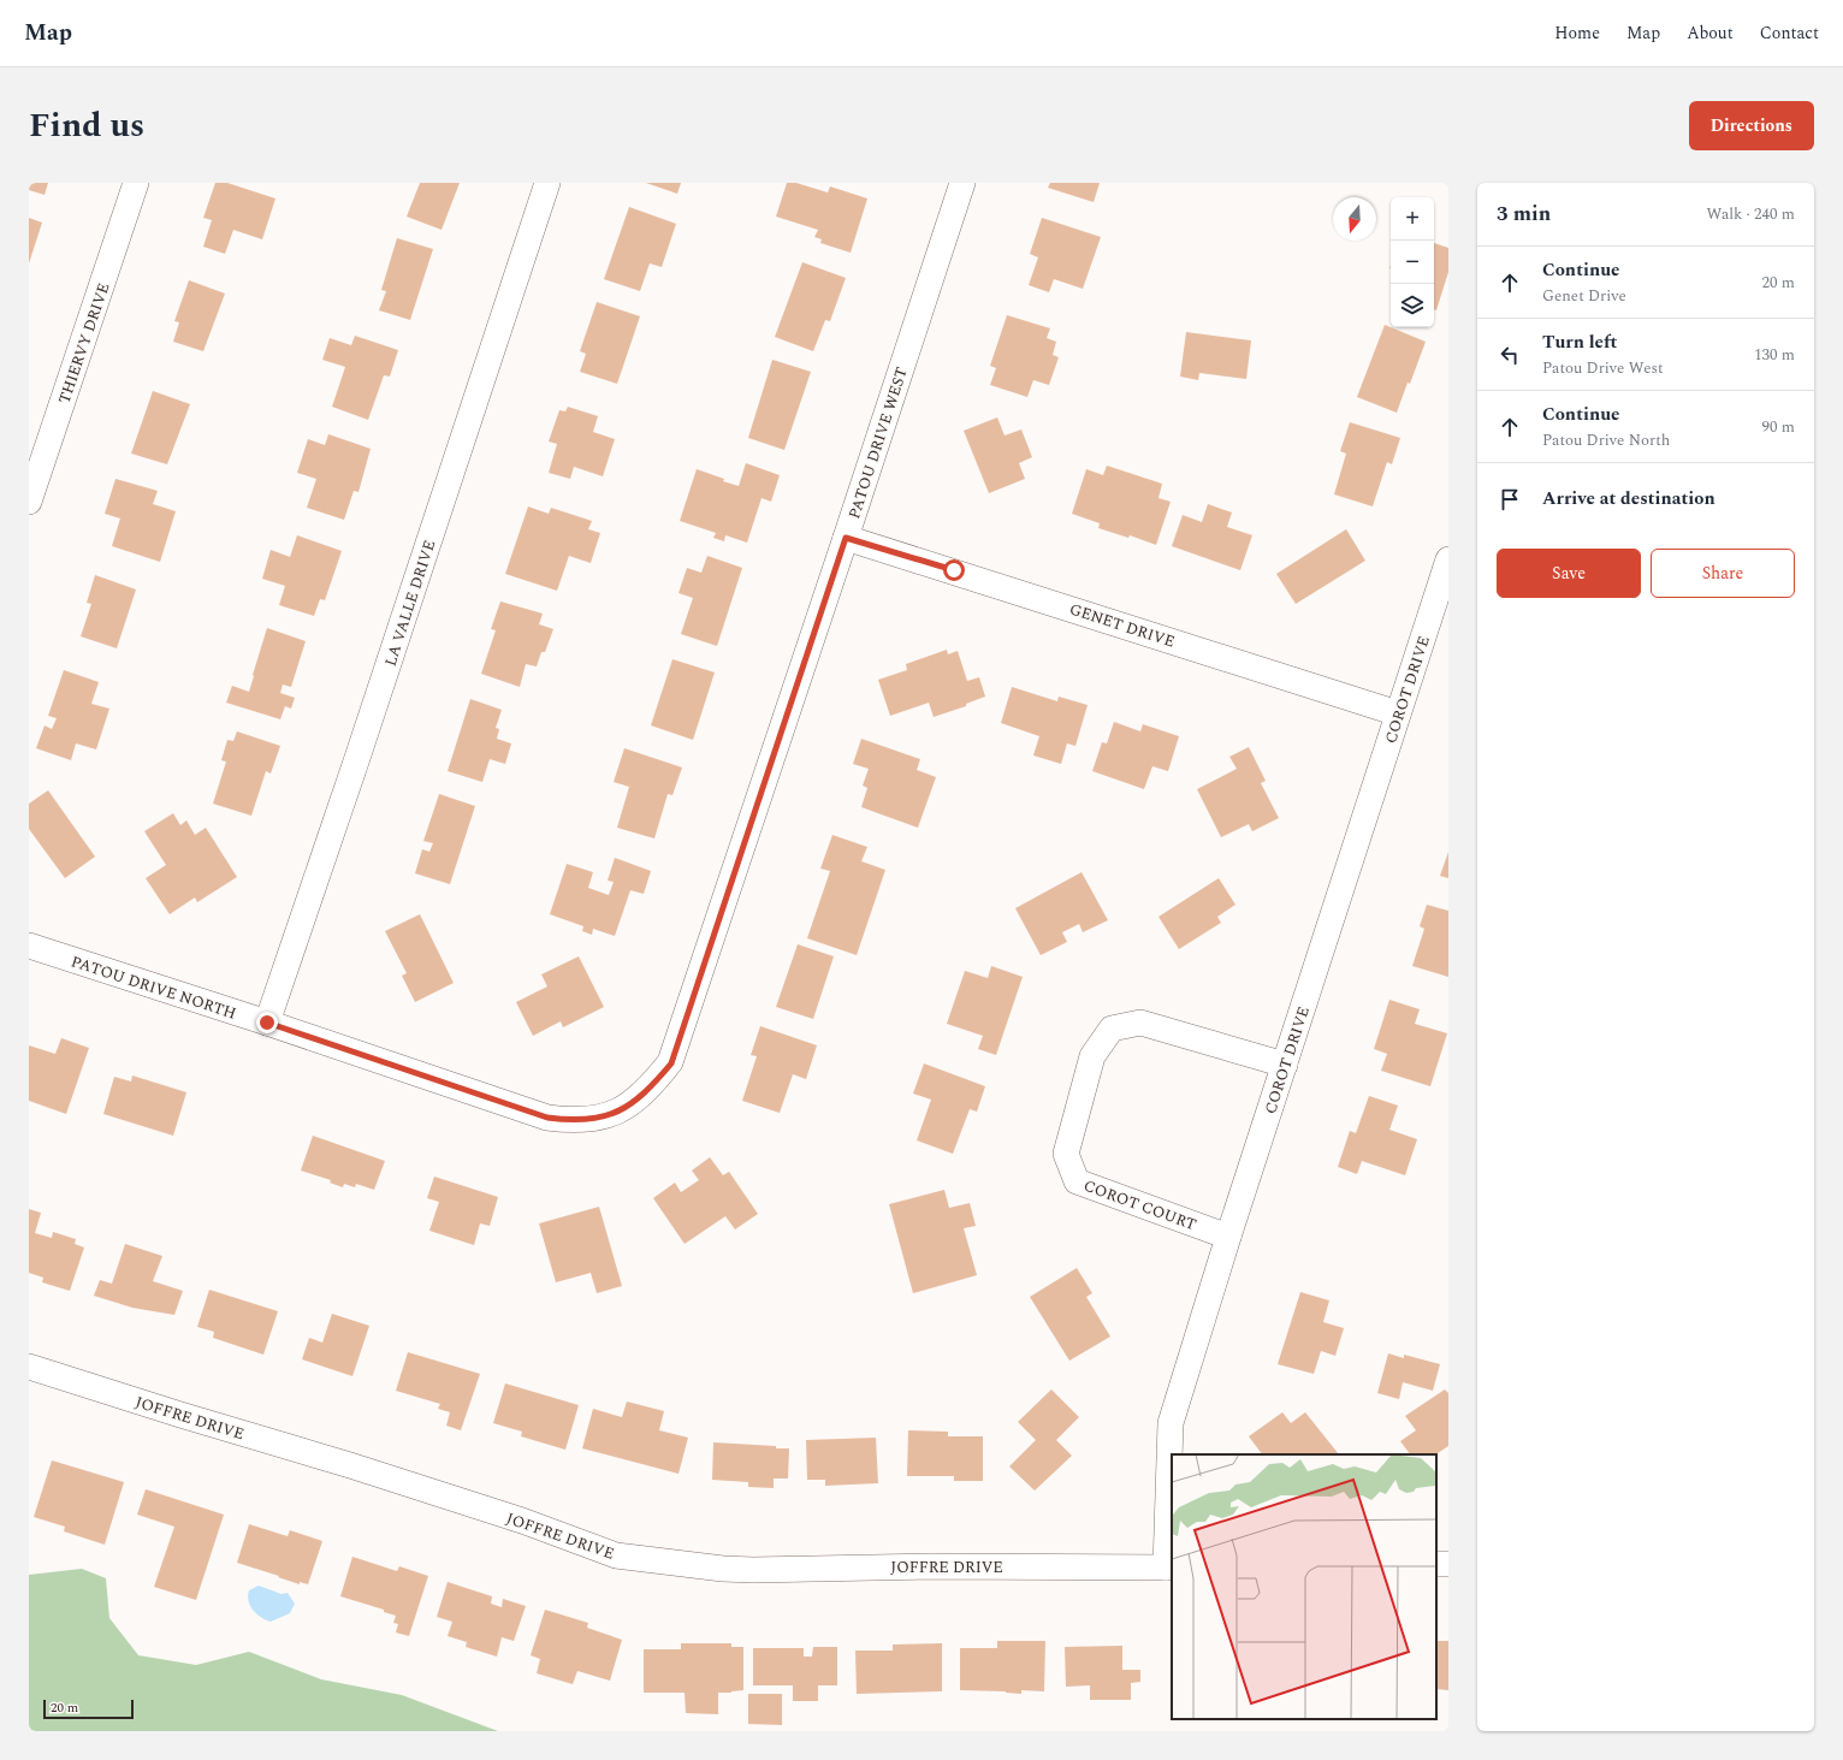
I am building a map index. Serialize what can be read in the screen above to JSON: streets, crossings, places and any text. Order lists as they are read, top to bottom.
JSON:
{
  "streets": {
    "street": [
      "THIERVY DRIVE",
      "PATOU DRIVE WEST",
      "LA VALLE DRIVE",
      "GENET DRIVE",
      "COROT DRIVE",
      "PATOU DRIVE NORTH",
      "COROT COURT",
      "JOFFRE DRIVE"
    ]
  },
  "crossings": [
    ["PATOU DRIVE WEST", "GENET DRIVE"],
    ["PATOU DRIVE WEST", "PATOU DRIVE NORTH"],
    ["LA VALLE DRIVE", "PATOU DRIVE NORTH"],
    ["GENET DRIVE", "COROT DRIVE"],
    ["COROT DRIVE", "COROT COURT"],
    ["COROT DRIVE", "JOFFRE DRIVE"]
  ],
  "scale_bar": "20 m",
  "north": "bottom",
  "page": {
    "header": "Map",
    "nav": [
      "Home",
      "Map",
      "About",
      "Contact"
    ],
    "title": "Find us",
    "buttons": [
      "Directions",
      ["Save", "Share"]
    ],
    "heading": ["3 min", "Walk · 240 m"],
    "map_buttons": ["+", "−"],
    "list": [
      ["Continue", "Genet Drive", "20 m"],
      ["Turn left", "Patou Drive West", "130 m"],
      ["Continue", "Patou Drive North", "90 m"],
      "Arrive at destination"
    ],
    "scale": "20 m"
  }
}
